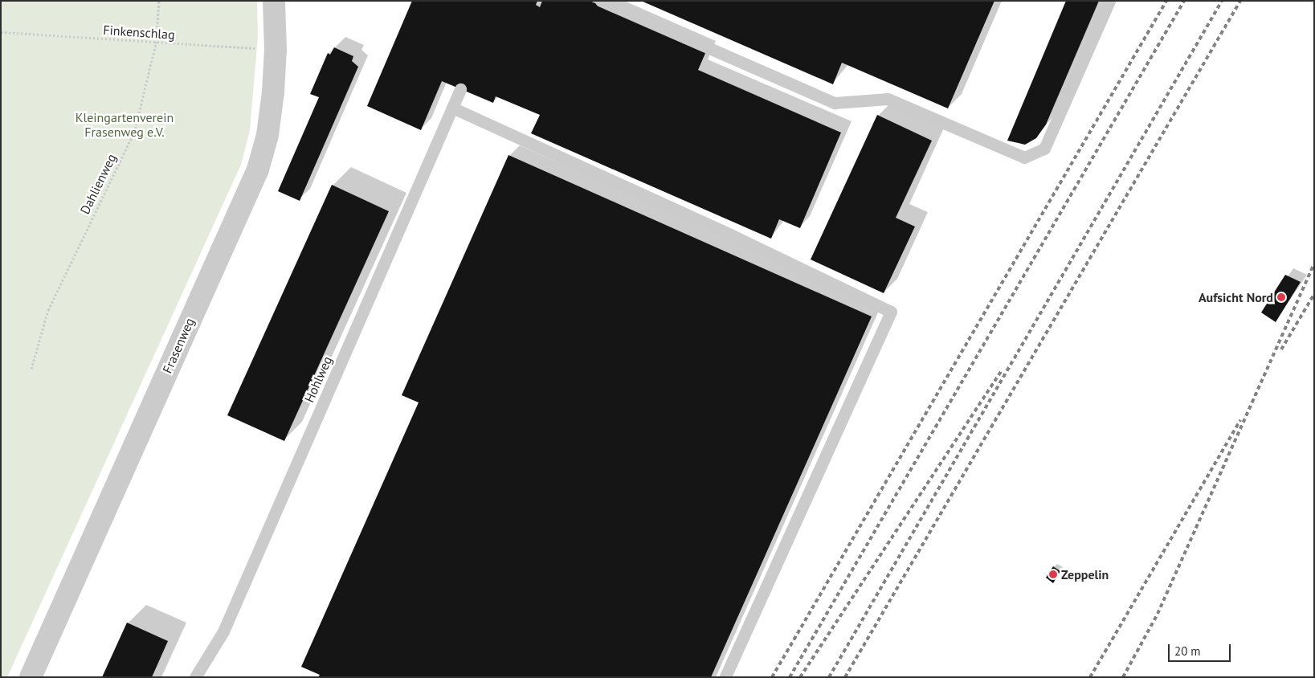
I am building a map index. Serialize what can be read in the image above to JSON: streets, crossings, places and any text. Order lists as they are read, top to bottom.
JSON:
{
  "streets": {
    "street": ["Frasenweg"],
    "lane": ["Hohlweg"],
    "path": ["Finkenschlag", "Dahlienweg"]
  },
  "crossings": [
    ["Finkenschlag", "Dahlienweg"],
    ["Finkenschlag", "Frasenweg"]
  ],
  "parks": ["Kleingartenverein Frasenweg e.V."],
  "places": ["Aufsicht Nord", "Zeppelin"],
  "scale_bar": "20 m"
}
